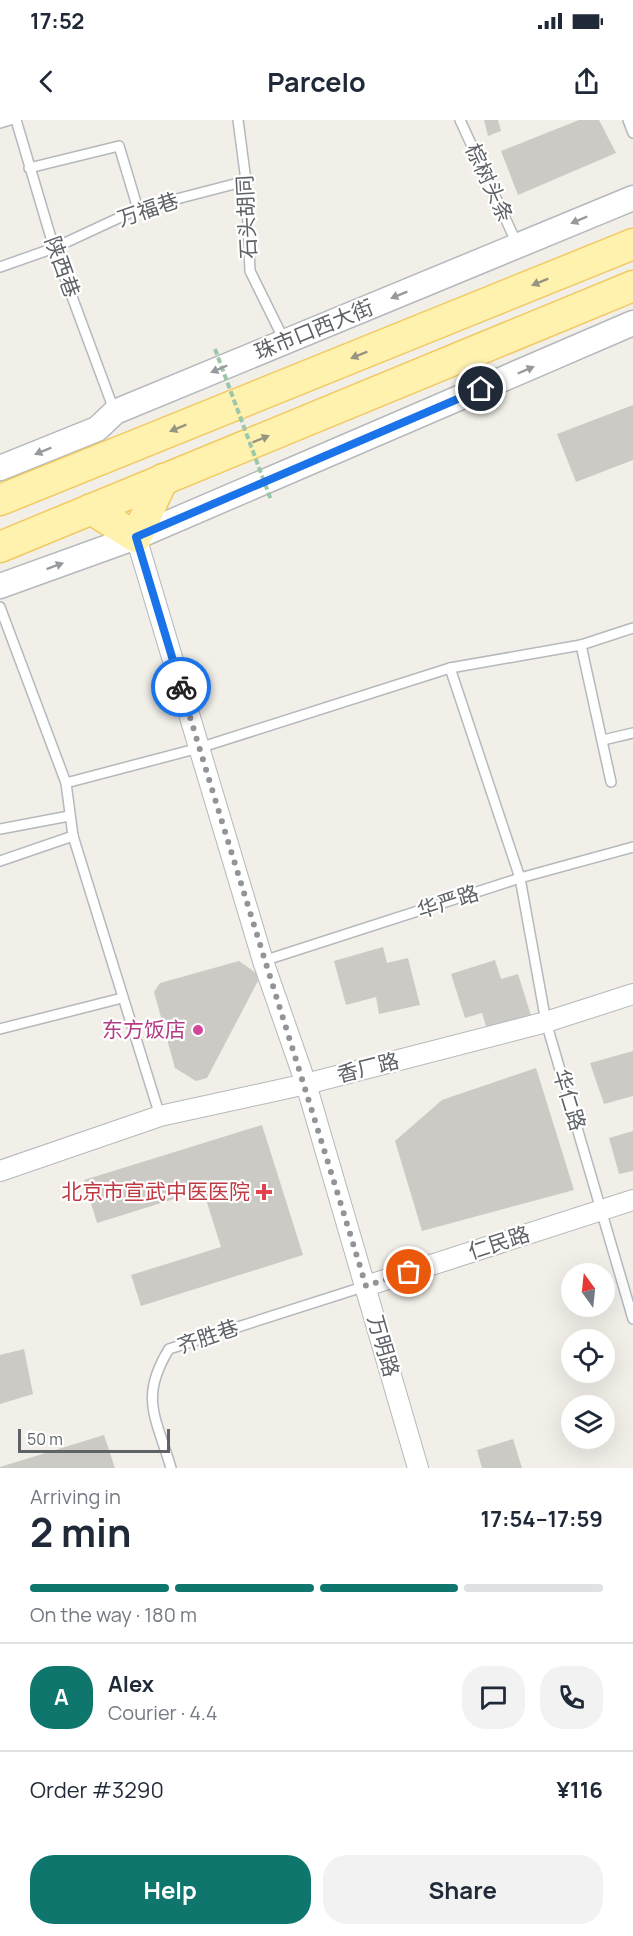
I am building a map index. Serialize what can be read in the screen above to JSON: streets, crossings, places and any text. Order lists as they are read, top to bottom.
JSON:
{
  "streets": {
    "main road": ["珠市口西大街"],
    "street": ["香厂路", "仁民路", "万明路"],
    "lane": [
      "棕树头条",
      "万福巷",
      "石头胡同",
      "陕西巷",
      "华严路",
      "华仁路",
      "齐胜巷"
    ]
  },
  "crossings": [
    ["棕树头条", "珠市口西大街"],
    ["万福巷", "石头胡同"],
    ["万福巷", "陕西巷"],
    ["石头胡同", "珠市口西大街"],
    ["陕西巷", "珠市口西大街"],
    ["华严路", "华仁路"],
    ["华严路", "万明路"],
    ["香厂路", "华仁路"],
    ["香厂路", "万明路"],
    ["华仁路", "仁民路"],
    ["仁民路", "齐胜巷"],
    ["仁民路", "万明路"],
    ["齐胜巷", "万明路"]
  ],
  "places": {
    "other": ["东方饭店"],
    "health": ["北京市宣武中医医院"]
  },
  "scale_bar": "50 m",
  "north": "top",
  "page": {
    "status": "17:52",
    "header": "Parcelo",
    "scale": "50 m",
    "heading": ["2 min", "Arriving in", "17:54–17:59"],
    "panel": [
      "Alex",
      "Courier · 4.4",
      "Order #3290",
      "¥116"
    ],
    "bar": "On the way · 180 m",
    "round": "A",
    "buttons": ["Help", "Share"]
  }
}
